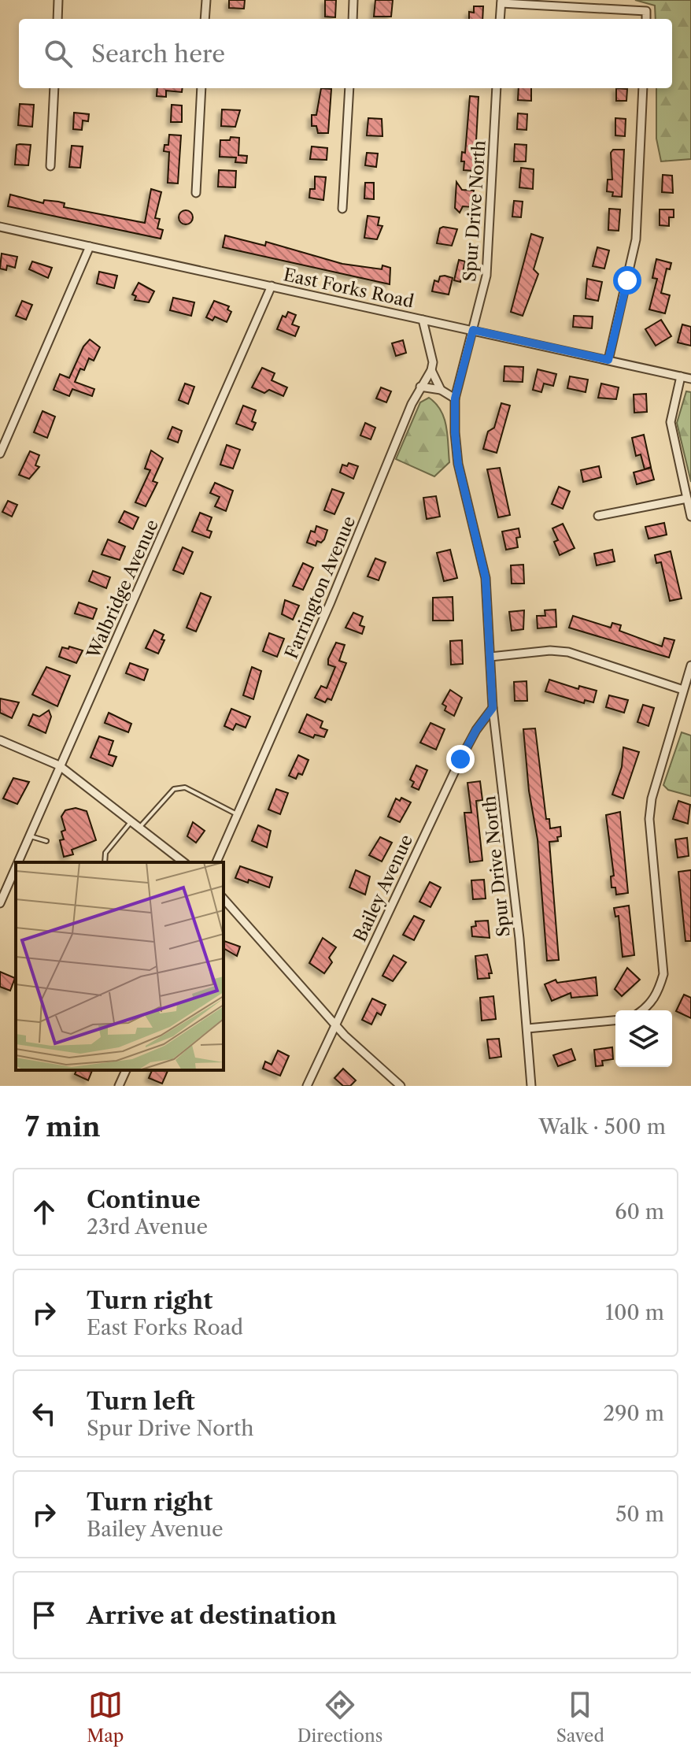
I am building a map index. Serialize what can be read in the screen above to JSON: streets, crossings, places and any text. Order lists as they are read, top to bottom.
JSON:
{
  "streets": {
    "street": [
      "Spur Drive North",
      "East Forks Road",
      "Farrington Avenue",
      "Walbridge Avenue",
      "Bailey Avenue"
    ]
  },
  "crossings": [
    ["Spur Drive North", "East Forks Road"],
    ["Spur Drive North", "Bailey Avenue"],
    ["East Forks Road", "Walbridge Avenue"]
  ],
  "page": {
    "search": "Search here",
    "heading": ["7 min", "Walk · 500 m"],
    "list": [
      ["Continue", "23rd Avenue", "60 m"],
      ["Turn right", "East Forks Road", "100 m"],
      ["Turn left", "Spur Drive North", "290 m"],
      ["Turn right", "Bailey Avenue", "50 m"],
      "Arrive at destination"
    ],
    "nav": ["Map", "Directions", "Saved"]
  }
}
